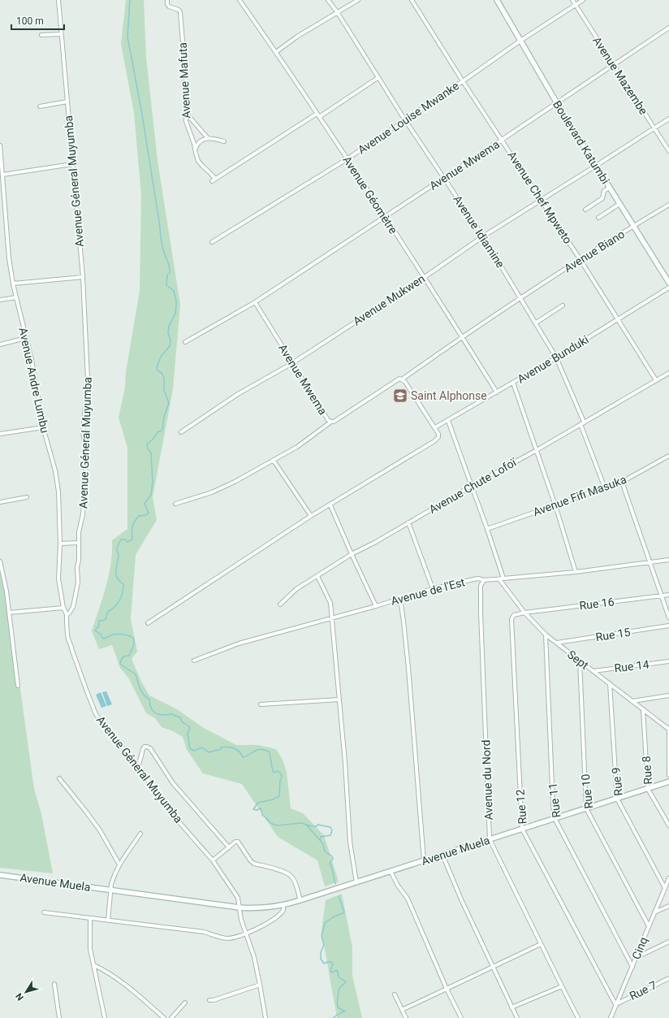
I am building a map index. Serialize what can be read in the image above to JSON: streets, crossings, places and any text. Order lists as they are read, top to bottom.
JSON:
{
  "streets": {
    "street": [
      "Avenue Mazembe",
      "Avenue Mafuta",
      "Avenue Louise Mwanke",
      "Boulevard Katumbi",
      "Avenue Mwema",
      "Avenue Géneral Muyumba",
      "Avenue Géomètre",
      "Avenue Chef Mpweto",
      "Avenue Idiamine",
      "Avenue Biano",
      "Avenue Mukwen",
      "Avenue Bunduki",
      "Avenue Andre Lumbu",
      "Avenue Chute Lofoï",
      "Avenue Fifi Masuka",
      "Avenue de l'Est",
      "Rue 16",
      "Rue 15",
      "Sept",
      "Rue 14",
      "Rue 8",
      "Avenue du Nord",
      "Rue 9",
      "Rue 10",
      "Rue 11",
      "Rue 12",
      "Avenue Muela",
      "Cinq",
      "Rue 7"
    ]
  },
  "crossings": [
    ["Avenue Mazembe", "Avenue Louise Mwanke"],
    ["Avenue Mazembe", "Avenue Mwema"],
    ["Avenue Mazembe", "Avenue Mukwen"],
    ["Avenue Mafuta", "Avenue Géomètre"],
    ["Avenue Louise Mwanke", "Boulevard Katumbi"],
    ["Avenue Louise Mwanke", "Avenue Géomètre"],
    ["Avenue Louise Mwanke", "Avenue Chef Mpweto"],
    ["Avenue Louise Mwanke", "Avenue Idiamine"],
    ["Boulevard Katumbi", "Avenue Mwema"],
    ["Boulevard Katumbi", "Avenue Biano"],
    ["Boulevard Katumbi", "Avenue Mukwen"],
    ["Avenue Mwema", "Avenue Géomètre"],
    ["Avenue Mwema", "Avenue Chef Mpweto"],
    ["Avenue Mwema", "Avenue Idiamine"],
    ["Avenue Mwema", "Avenue Biano"],
    ["Avenue Mwema", "Avenue Mukwen"],
    ["Avenue Géneral Muyumba", "Avenue Andre Lumbu"],
    ["Avenue Géneral Muyumba", "Avenue Muela"],
    ["Avenue Géomètre", "Avenue Biano"],
    ["Avenue Géomètre", "Avenue Mukwen"],
    ["Avenue Géomètre", "Avenue Bunduki"],
    ["Avenue Chef Mpweto", "Avenue Biano"],
    ["Avenue Chef Mpweto", "Avenue Mukwen"],
    ["Avenue Chef Mpweto", "Avenue Bunduki"],
    ["Avenue Chef Mpweto", "Avenue Chute Lofoï"],
    ["Avenue Idiamine", "Avenue Biano"],
    ["Avenue Idiamine", "Avenue Mukwen"],
    ["Avenue Idiamine", "Avenue Bunduki"],
    ["Avenue Idiamine", "Avenue Chute Lofoï"],
    ["Avenue Idiamine", "Avenue Fifi Masuka"],
    ["Avenue Bunduki", "Sept"],
    ["Avenue Chute Lofoï", "Sept"],
    ["Avenue Fifi Masuka", "Sept"],
    ["Avenue de l'Est", "Sept"],
    ["Avenue de l'Est", "Avenue du Nord"],
    ["Rue 16", "Sept"],
    ["Rue 16", "Rue 12"],
    ["Rue 15", "Sept"],
    ["Sept", "Rue 14"],
    ["Sept", "Rue 8"],
    ["Sept", "Rue 9"],
    ["Sept", "Rue 10"],
    ["Sept", "Rue 11"],
    ["Sept", "Rue 12"],
    ["Rue 8", "Avenue Muela"],
    ["Avenue du Nord", "Avenue Muela"],
    ["Rue 9", "Avenue Muela"],
    ["Rue 9", "Cinq"],
    ["Rue 10", "Avenue Muela"],
    ["Rue 10", "Cinq"],
    ["Rue 11", "Avenue Muela"],
    ["Rue 11", "Cinq"],
    ["Rue 12", "Avenue Muela"],
    ["Rue 12", "Cinq"],
    ["Rue 12", "Rue 7"],
    ["Cinq", "Rue 7"]
  ],
  "places": {
    "school or university": ["Saint Alphonse"]
  },
  "scale_bar": "100 m",
  "north": "bottom left"
}
